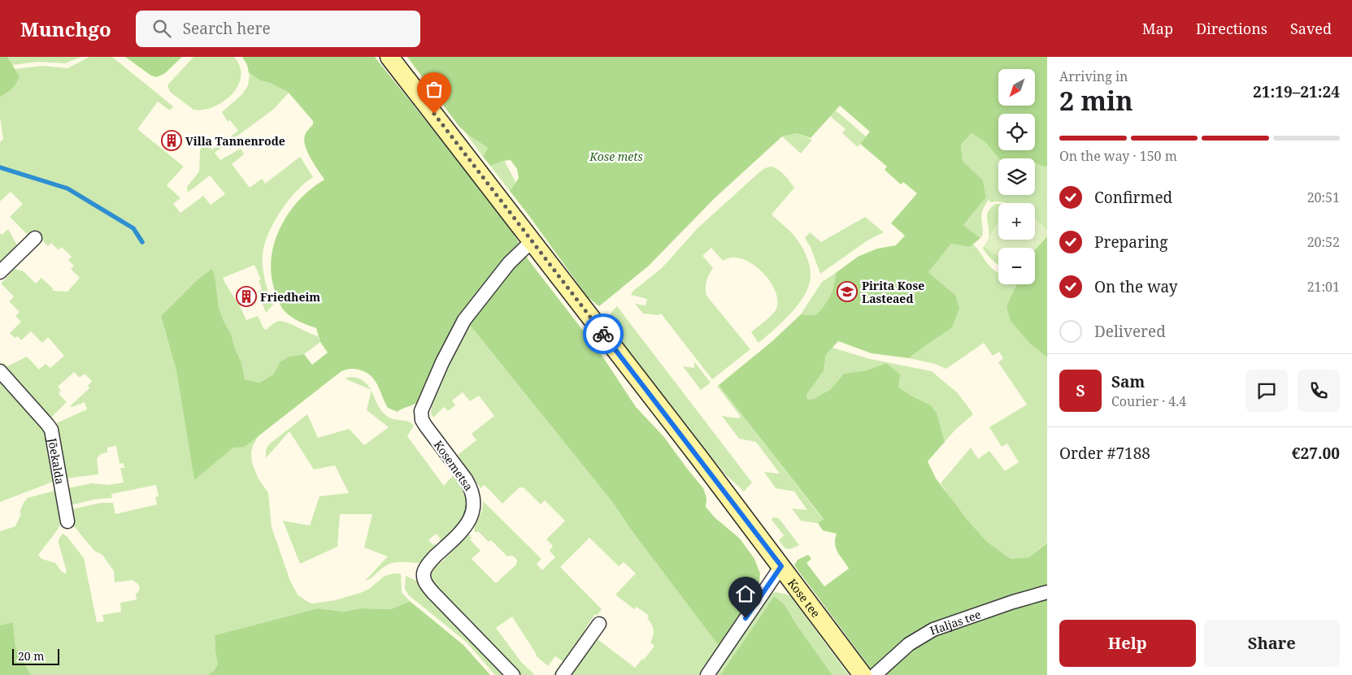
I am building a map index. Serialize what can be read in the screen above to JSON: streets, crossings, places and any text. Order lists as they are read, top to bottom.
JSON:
{
  "streets": {
    "main road": ["Kose tee"],
    "street": ["Jõekalda", "Kosemetsa", "Haljas tee"]
  },
  "crossings": [
    ["Kosemetsa", "Kose tee"]
  ],
  "parks": ["Kose mets"],
  "places": {
    "building": ["Villa Tannenrode", "Friedheim"],
    "school or university": ["Pirita Kose Lasteaed"]
  },
  "scale_bar": "20 m",
  "north": "bottom left",
  "page": {
    "header": "Munchgo",
    "search": "Search here",
    "nav": ["Map", "Directions", "Saved"],
    "heading": ["2 min", "Arriving in", "21:19–21:24"],
    "panel": [
      "Sam",
      "Courier · 4.4",
      "Order #7188",
      "€27.00"
    ],
    "map_buttons": ["+", "−"],
    "bar": "On the way · 150 m",
    "list": [
      ["Confirmed", "20:51"],
      ["Preparing", "20:52"],
      ["On the way", "21:01"],
      "Delivered"
    ],
    "round": "S",
    "buttons": ["Help", "Share"],
    "scale": "20 m"
  }
}
